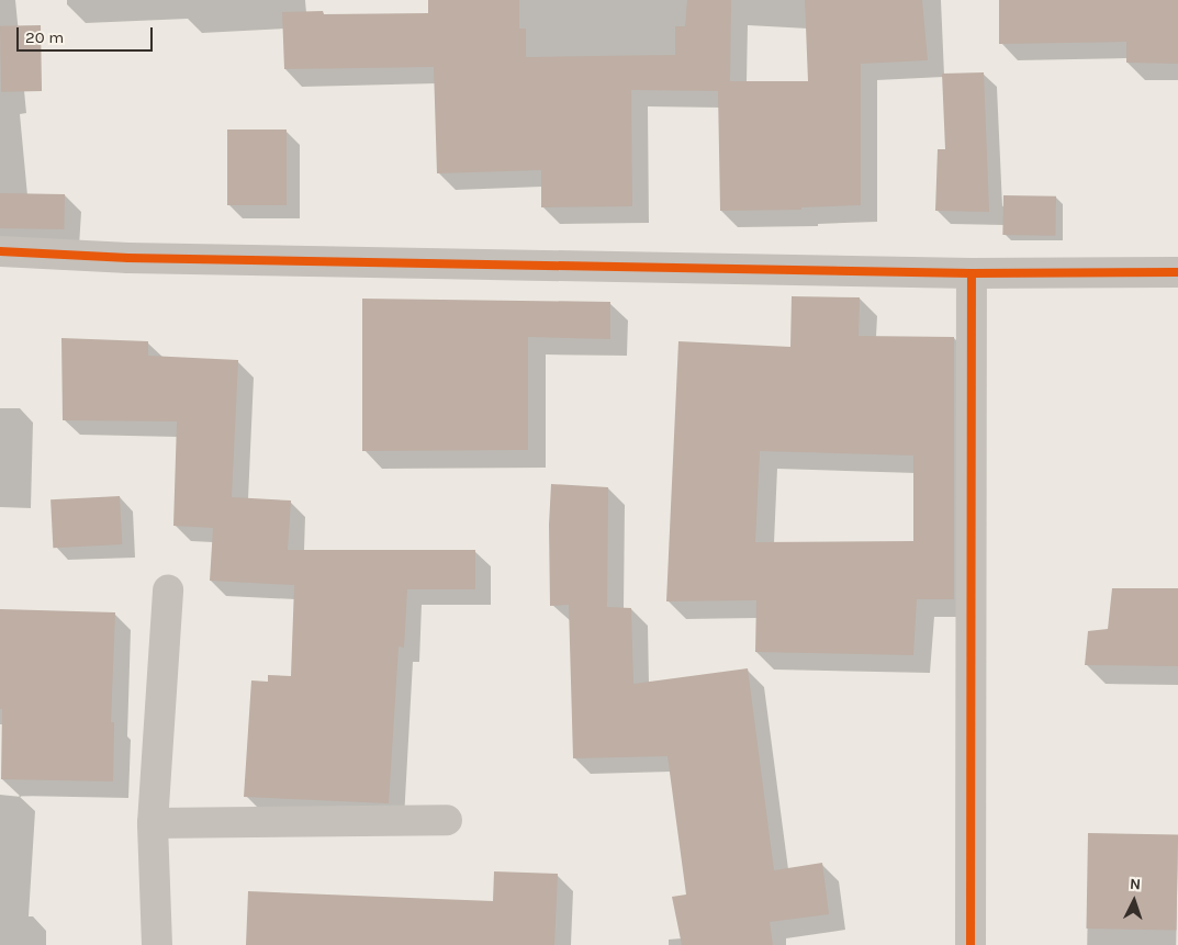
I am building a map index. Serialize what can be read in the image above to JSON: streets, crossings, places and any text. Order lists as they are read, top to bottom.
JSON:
{
  "scale_bar": "20 m",
  "north": "top"
}
